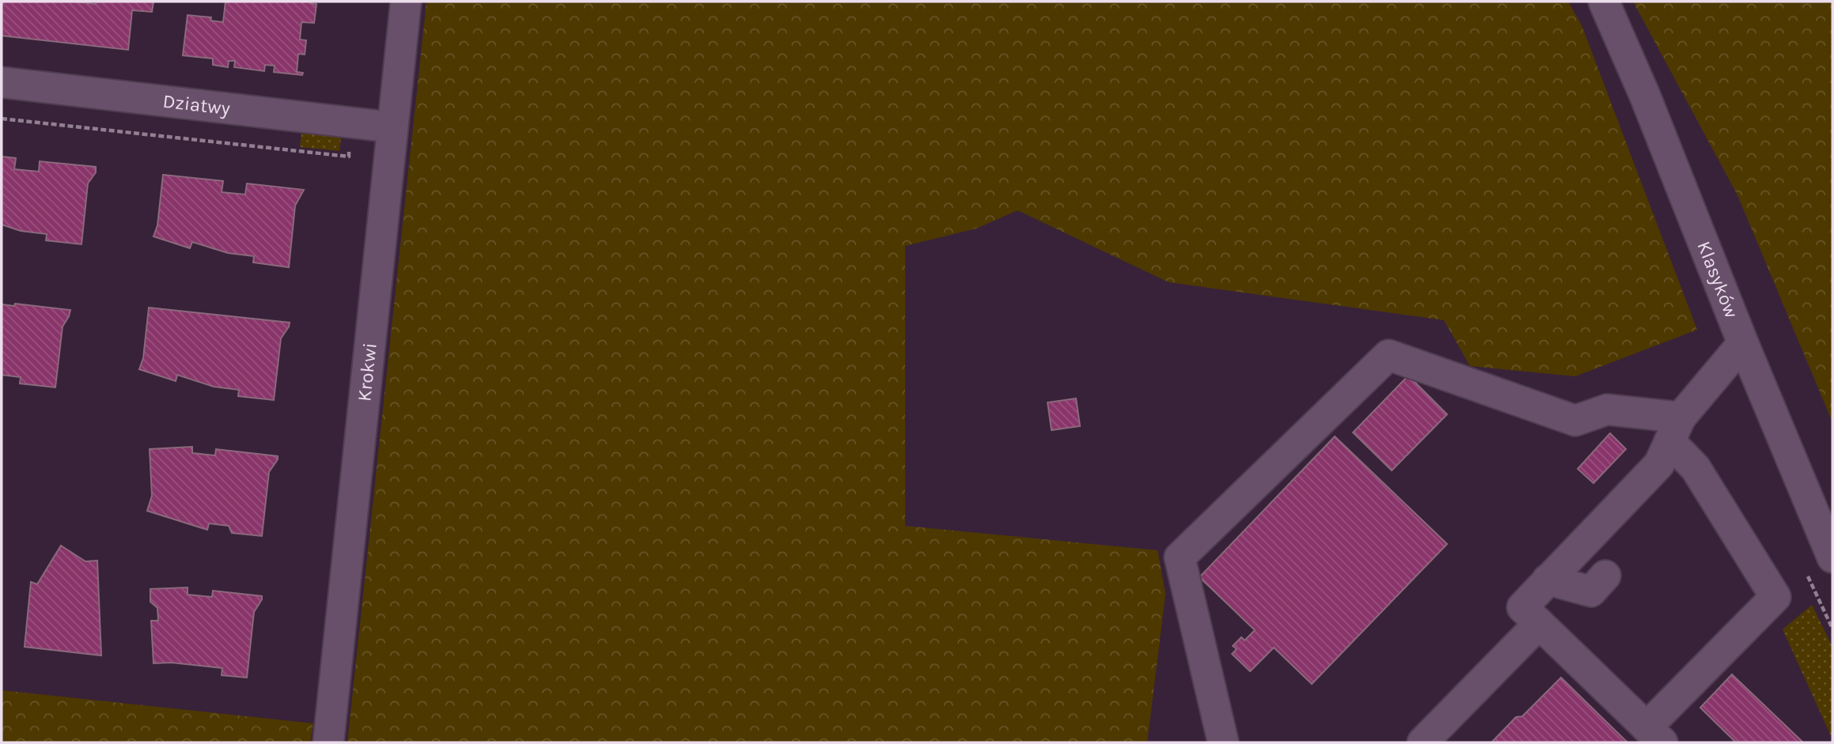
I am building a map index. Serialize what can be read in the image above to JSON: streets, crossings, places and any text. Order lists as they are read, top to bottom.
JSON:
{
  "streets": {
    "street": ["Dziatwy", "Klasyków", "Krokwi"]
  },
  "crossings": [
    ["Dziatwy", "Krokwi"]
  ]
}
